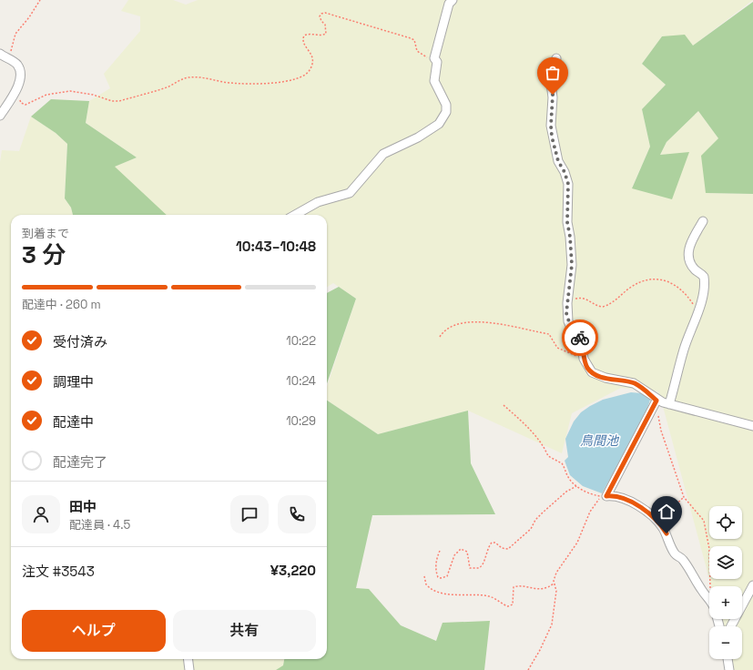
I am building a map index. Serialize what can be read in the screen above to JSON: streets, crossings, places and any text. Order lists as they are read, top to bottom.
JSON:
{
  "water": ["鳥間池"],
  "page": {
    "heading": ["3 分", "到着まで", "10:43–10:48"],
    "panel": [
      "田中",
      "配達員 · 4.5",
      "注文 #3543",
      "¥3,220"
    ],
    "bar": "配達中 · 260 m",
    "list": [
      ["受付済み", "10:22"],
      ["調理中", "10:24"],
      ["配達中", "10:29"],
      "配達完了"
    ],
    "map_buttons": ["+", "−"],
    "buttons": ["ヘルプ", "共有"]
  }
}
